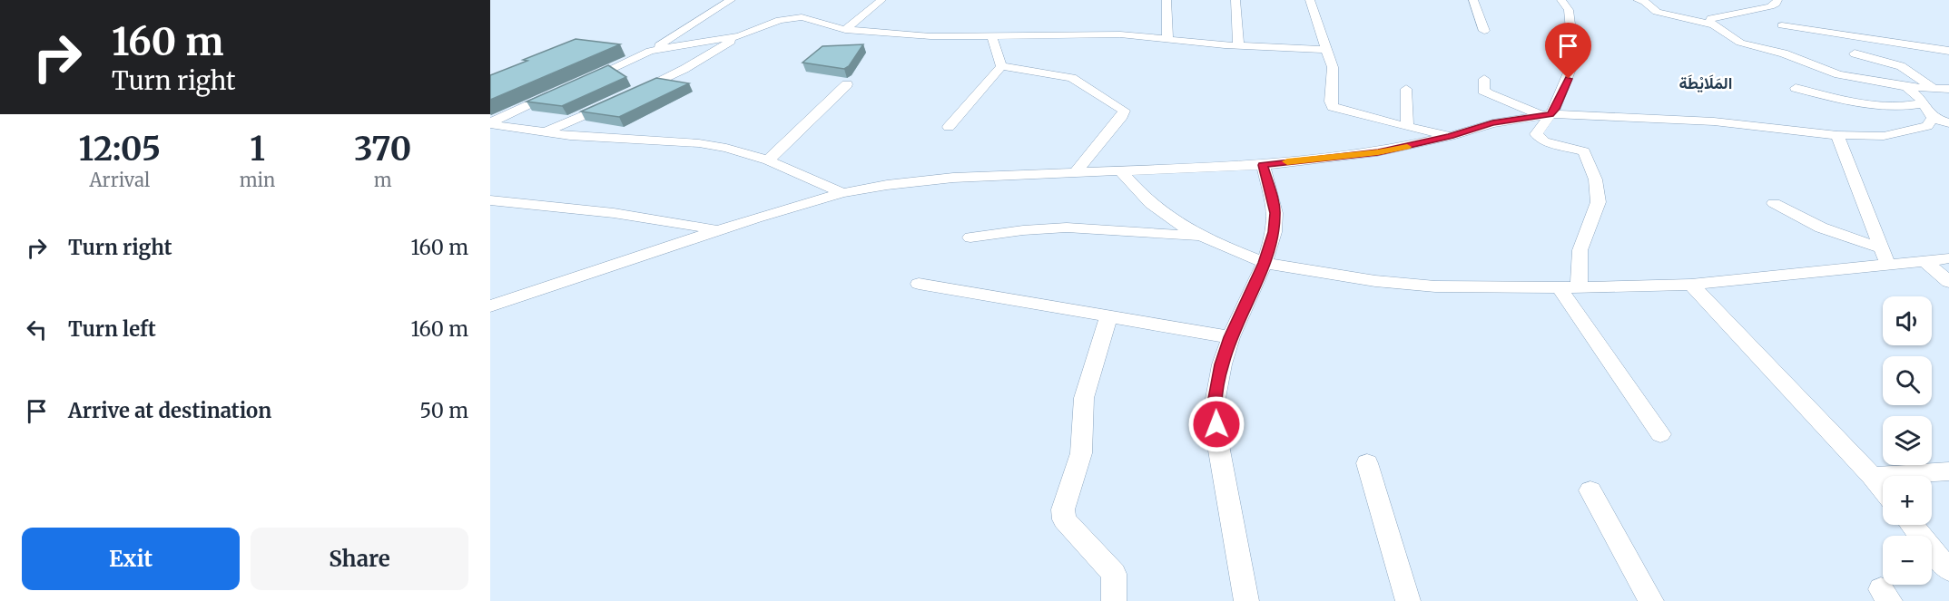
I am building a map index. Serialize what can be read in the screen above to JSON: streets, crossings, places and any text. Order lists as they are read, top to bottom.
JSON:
{
  "districts": ["المَلَايْطَة"],
  "page": {
    "turn": ["160 m", "Turn right"],
    "eta": [
      "12:05",
      "Arrival",
      "1",
      "min",
      "370",
      "m"
    ],
    "list": [
      {
        "name": "Turn right",
        "value": "160 m"
      },
      {
        "name": "Turn left",
        "value": "160 m"
      },
      {
        "name": "Arrive at destination",
        "value": "50 m"
      }
    ],
    "map_buttons": ["+", "−"],
    "buttons": ["Exit", "Share"]
  }
}
